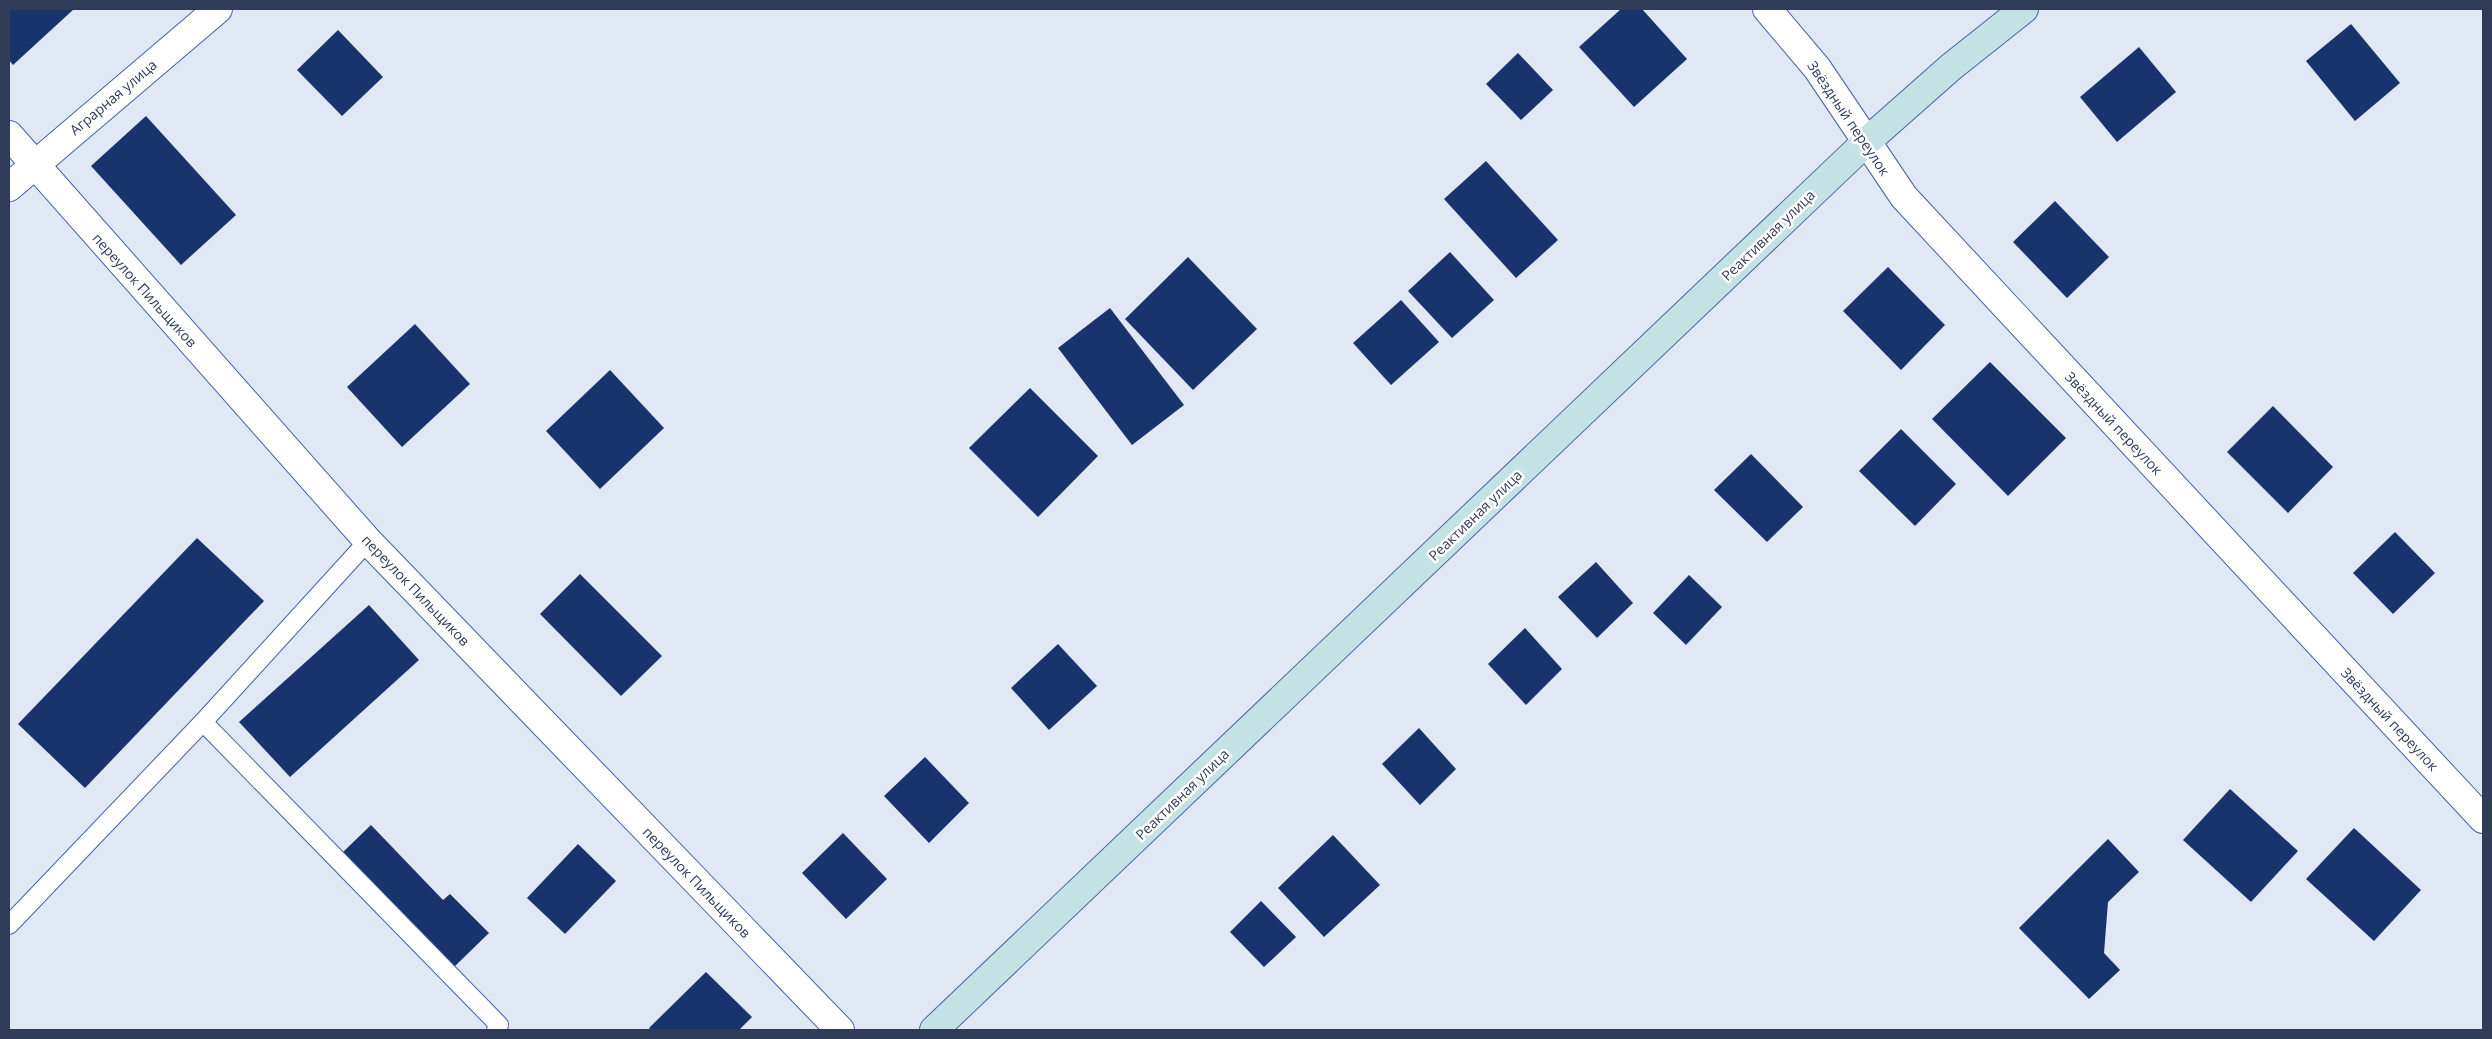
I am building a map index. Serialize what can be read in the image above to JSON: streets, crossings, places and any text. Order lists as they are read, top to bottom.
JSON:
{
  "streets": {
    "main road": ["Реактивная улица"],
    "street": ["Аграрная улица", "Звёздный переулок", "переулок Пильщиков"]
  },
  "crossings": [
    ["Аграрная улица", "переулок Пильщиков"],
    ["Звёздный переулок", "Реактивная улица"]
  ]
}
